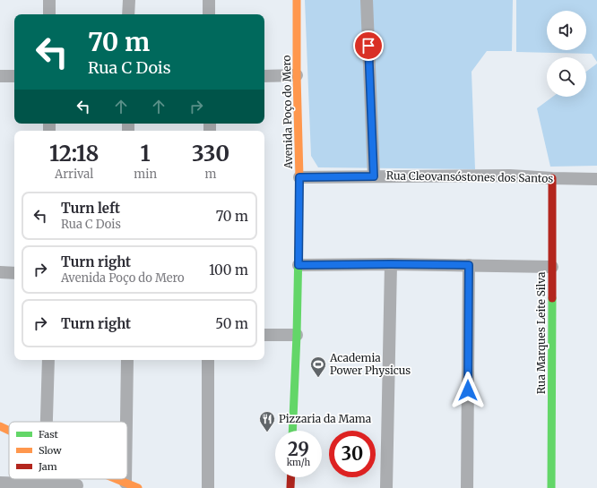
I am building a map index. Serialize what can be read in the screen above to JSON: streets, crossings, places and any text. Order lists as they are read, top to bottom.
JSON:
{
  "streets": {
    "main road": ["Avenida Poço do Mero", "Rua Marques Leite Silva"],
    "street": ["Rua Cleovansóstones dos Santos"]
  },
  "crossings": [
    ["Avenida Poço do Mero", "Rua Cleovansóstones dos Santos"],
    ["Rua Cleovansóstones dos Santos", "Rua Marques Leite Silva"]
  ],
  "places": {
    "sports": ["Academia Power Physicus"],
    "restaurant": ["Pizzaria da Mama"]
  },
  "legend": ["Fast", "Slow", "Jam"],
  "page": {
    "turn": ["70 m", "Rua C Dois"],
    "eta": [
      "12:18",
      "Arrival",
      "1",
      "min",
      "330",
      "m"
    ],
    "list": [
      {
        "name": "Turn left",
        "note": "Rua C Dois",
        "value": "70 m"
      },
      {
        "name": "Turn right",
        "note": "Avenida Poço do Mero",
        "value": "100 m"
      },
      {
        "name": "Turn right",
        "value": "50 m"
      }
    ],
    "speed": "29 km/h",
    "limit": "30"
  }
}
